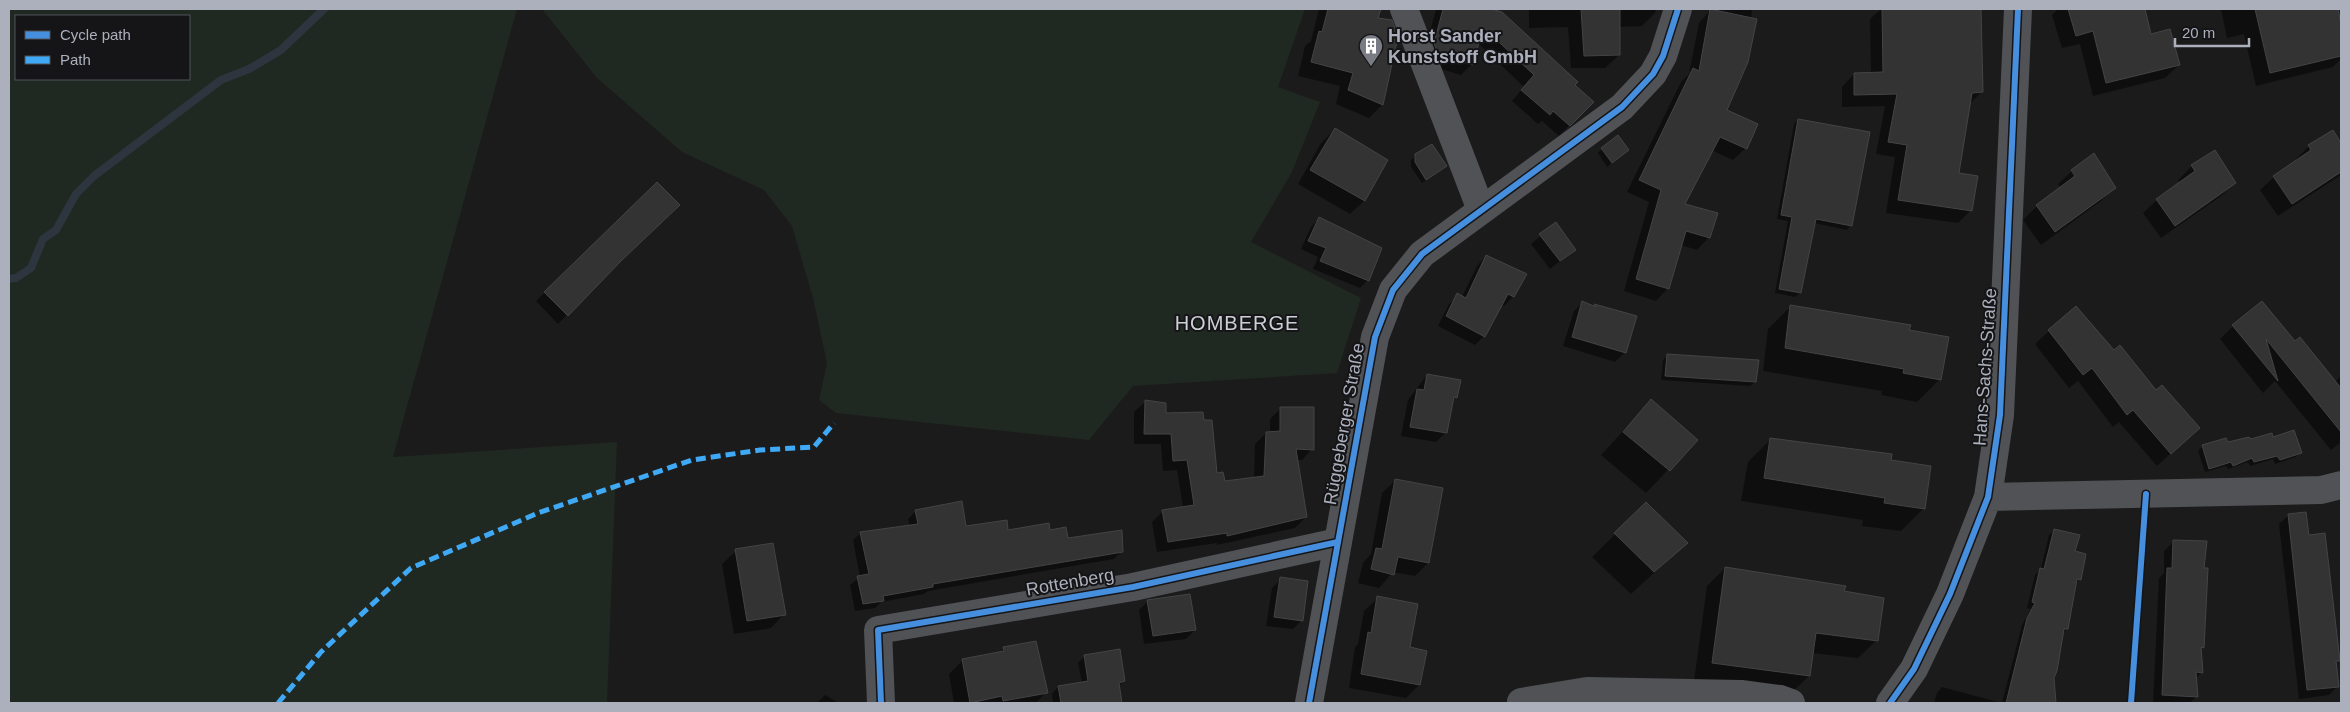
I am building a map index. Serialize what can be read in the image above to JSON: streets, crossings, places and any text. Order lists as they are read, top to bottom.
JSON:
{
  "streets": {
    "street": ["Hans-Sachs-Straße", "Rüggeberger Straße", "Rottenberg"]
  },
  "crossings": [
    ["Rüggeberger Straße", "Rottenberg"]
  ],
  "districts": ["HOMBERGE"],
  "places": {
    "building": ["Horst Sander Kunststoff GmbH"]
  },
  "legend": ["Cycle path", "Path"],
  "scale_bar": "20 m"
}
